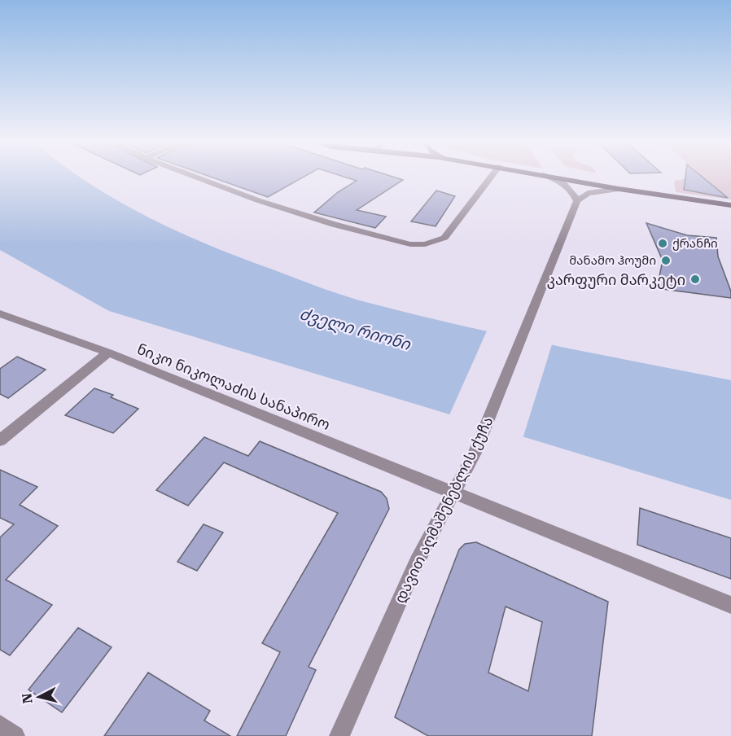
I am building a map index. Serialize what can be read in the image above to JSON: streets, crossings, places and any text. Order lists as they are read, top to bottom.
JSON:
{
  "streets": {
    "street": ["ნიკო ნიკოლაძის სანაპირო", "დავით აღმაშენებლის ქუჩა"]
  },
  "crossings": [
    ["ნიკო ნიკოლაძის სანაპირო", "დავით აღმაშენებლის ქუჩა"]
  ],
  "water": ["ძველი რიონი"],
  "places": ["ქრანჩი", "მანამო ჰოუმი", "კარფური მარკეტი"],
  "north": "left"
}
